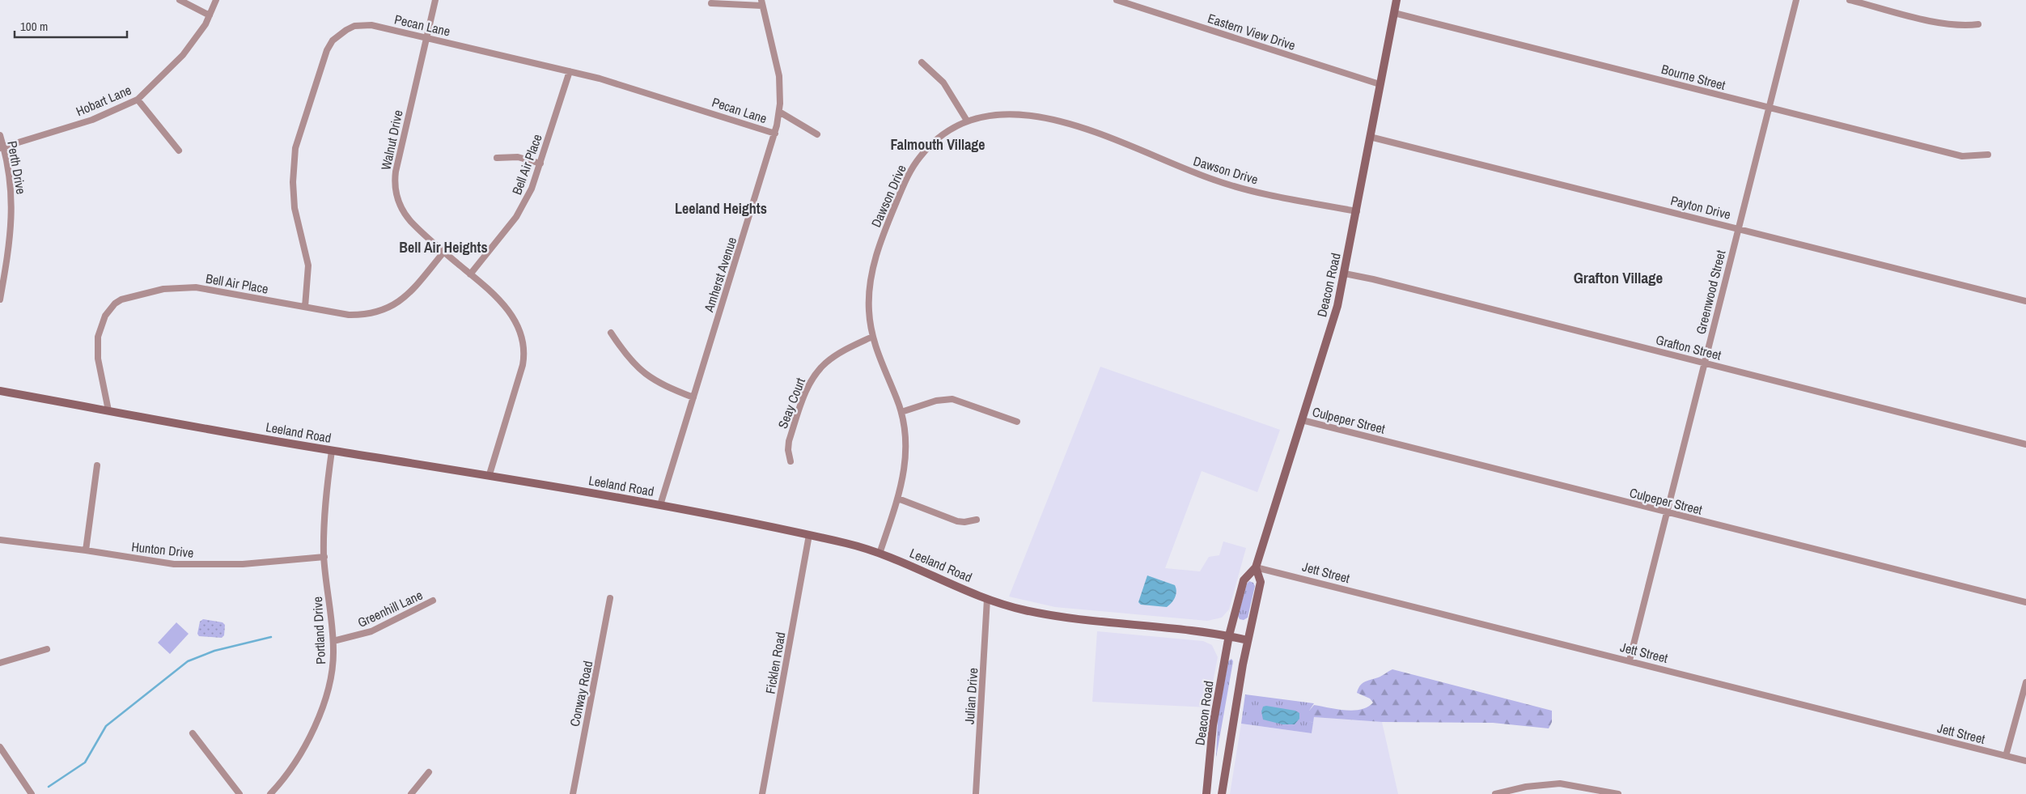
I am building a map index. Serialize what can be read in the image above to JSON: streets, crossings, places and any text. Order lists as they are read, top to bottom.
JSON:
{
  "streets": {
    "main road": ["Deacon Road", "Leeland Road"],
    "street": [
      "Pecan Lane",
      "Eastern View Drive",
      "Bourne Street",
      "Hobart Lane",
      "Walnut Drive",
      "Bell Air Place",
      "Perth Drive",
      "Dawson Drive",
      "Payton Drive",
      "Amherst Avenue",
      "Greenwood Street",
      "Grafton Street",
      "Seay Court",
      "Culpeper Street",
      "Hunton Drive",
      "Jett Street",
      "Greenhill Lane",
      "Portland Drive",
      "Ficklen Road",
      "Conway Road",
      "Julian Drive"
    ]
  },
  "crossings": [
    ["Pecan Lane", "Walnut Drive"],
    ["Pecan Lane", "Bell Air Place"],
    ["Pecan Lane", "Amherst Avenue"],
    ["Eastern View Drive", "Deacon Road"],
    ["Bourne Street", "Deacon Road"],
    ["Bourne Street", "Greenwood Street"],
    ["Hobart Lane", "Perth Drive"],
    ["Walnut Drive", "Bell Air Place"],
    ["Walnut Drive", "Leeland Road"],
    ["Bell Air Place", "Leeland Road"],
    ["Dawson Drive", "Deacon Road"],
    ["Dawson Drive", "Seay Court"],
    ["Dawson Drive", "Leeland Road"],
    ["Payton Drive", "Deacon Road"],
    ["Payton Drive", "Greenwood Street"],
    ["Amherst Avenue", "Leeland Road"],
    ["Deacon Road", "Grafton Street"],
    ["Deacon Road", "Culpeper Street"],
    ["Deacon Road", "Leeland Road"],
    ["Deacon Road", "Jett Street"],
    ["Greenwood Street", "Grafton Street"],
    ["Greenwood Street", "Culpeper Street"],
    ["Greenwood Street", "Jett Street"],
    ["Leeland Road", "Portland Drive"],
    ["Leeland Road", "Ficklen Road"],
    ["Leeland Road", "Julian Drive"],
    ["Hunton Drive", "Portland Drive"],
    ["Greenhill Lane", "Portland Drive"]
  ],
  "districts": [
    "Falmouth Village",
    "Leeland Heights",
    "Bell Air Heights",
    "Grafton Village"
  ],
  "scale_bar": "100 m"
}
